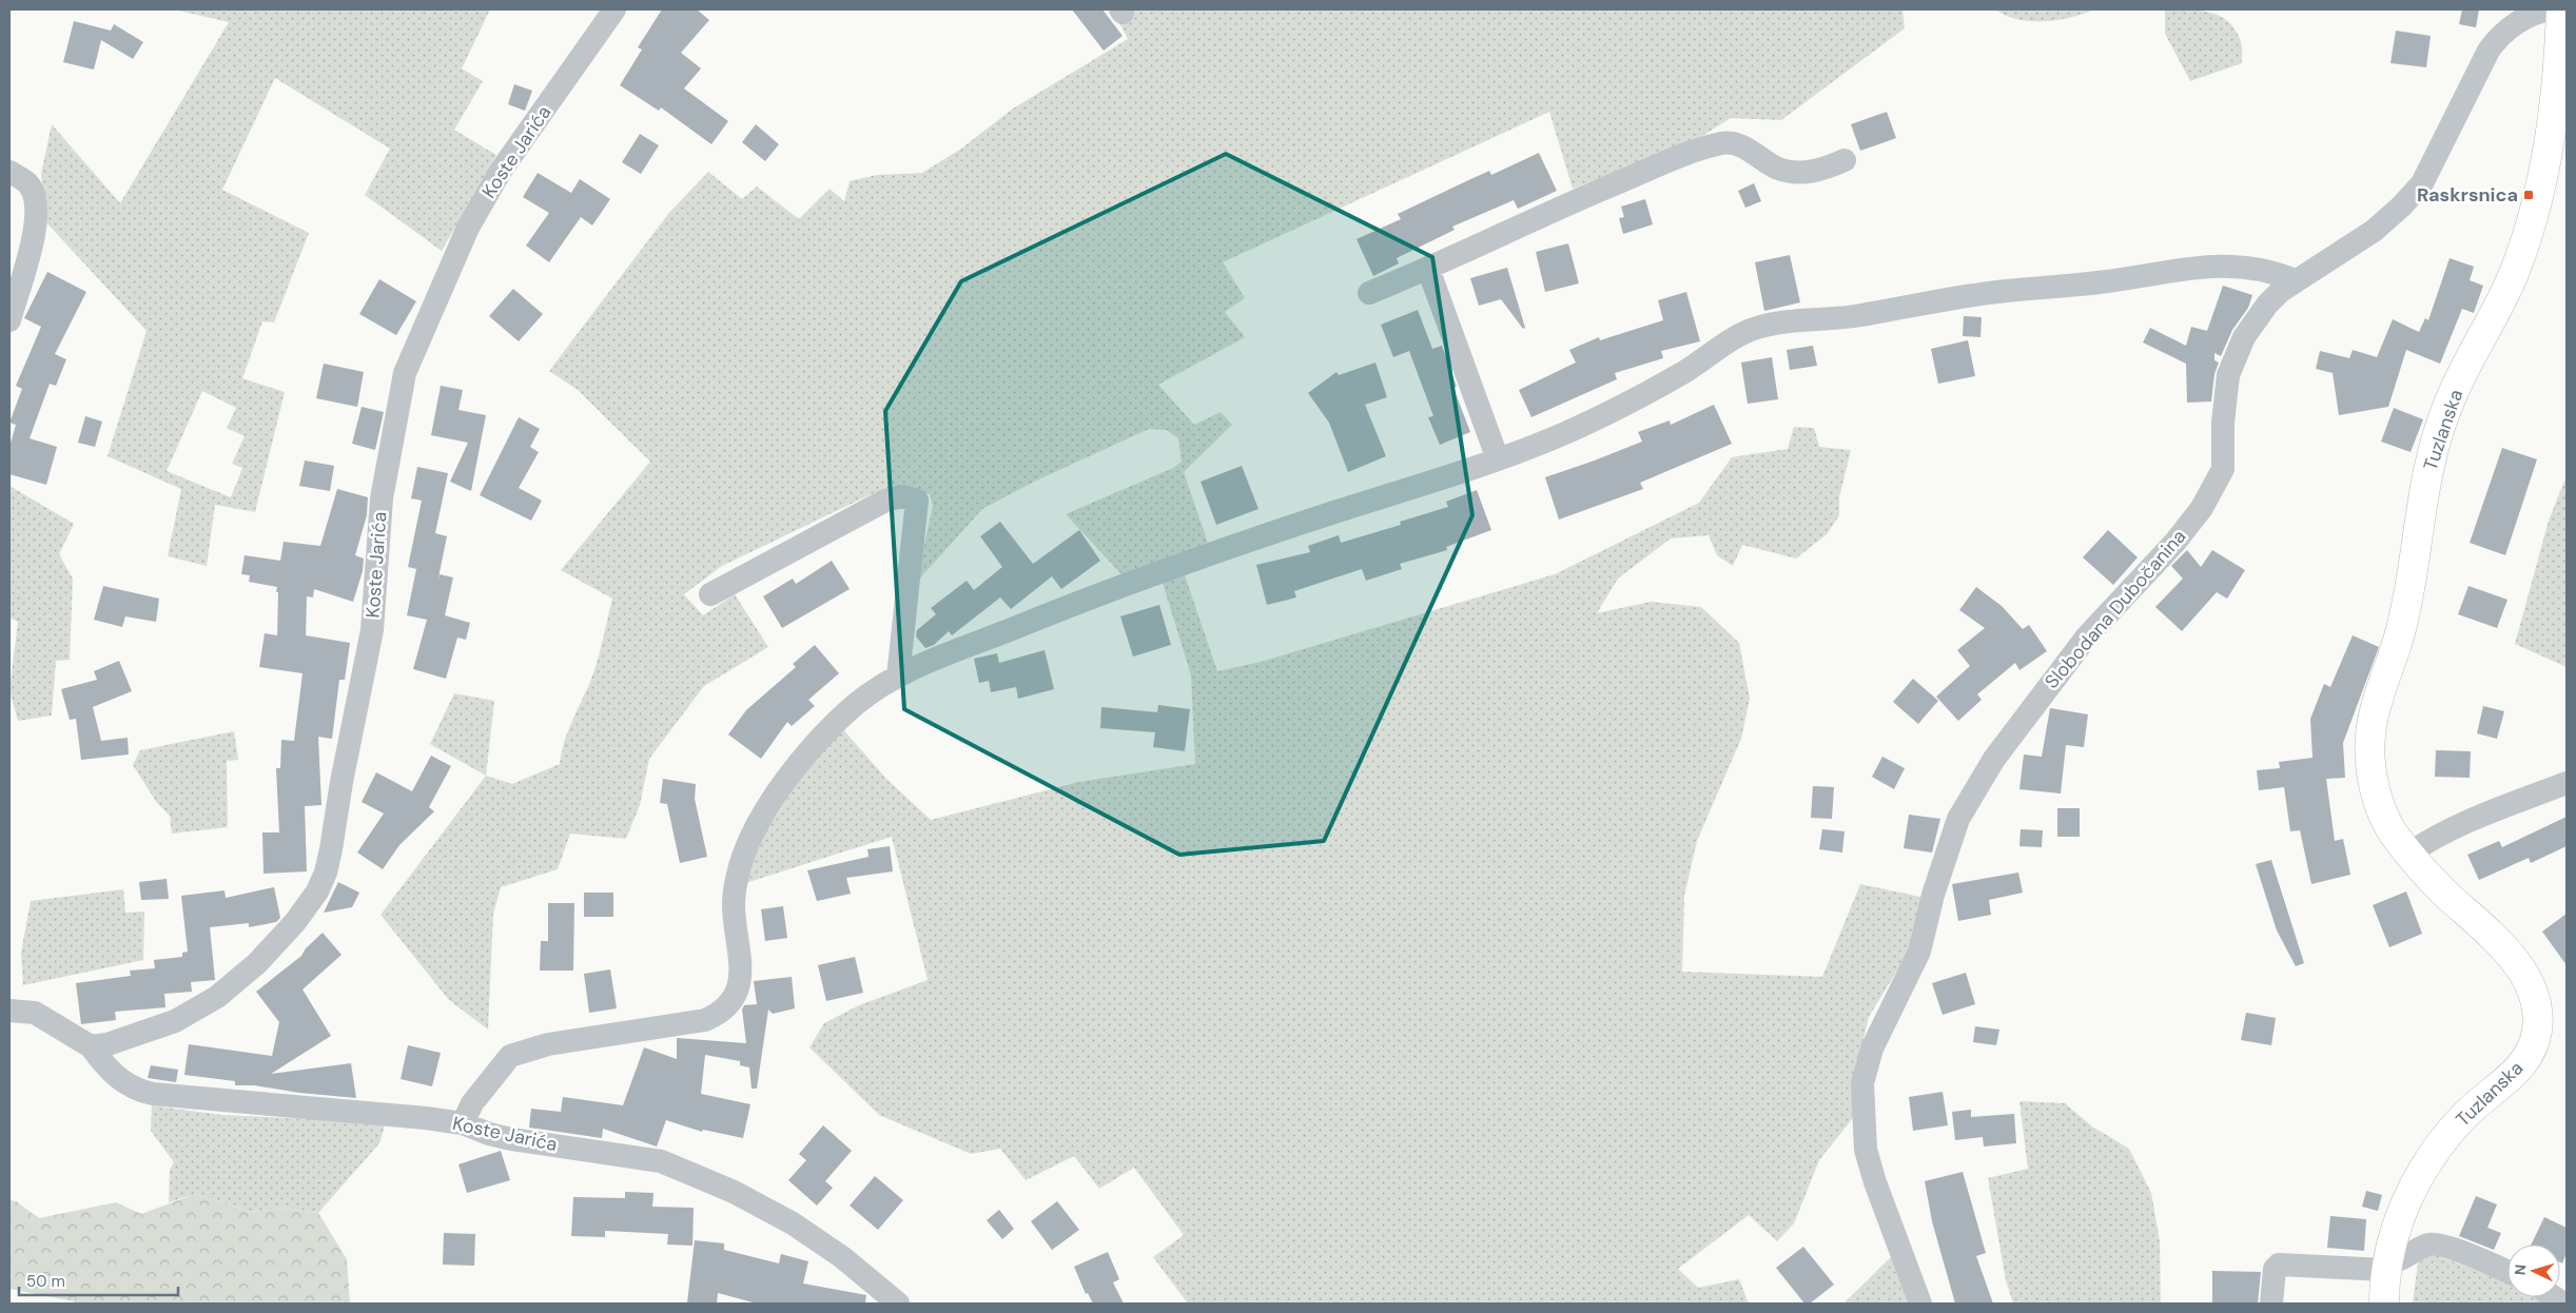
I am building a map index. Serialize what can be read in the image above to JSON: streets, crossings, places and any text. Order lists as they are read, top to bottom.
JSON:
{
  "streets": {
    "street": ["Koste Jarića", "Tuzlanska", "Slobodana Dubočanina"]
  },
  "places": {
    "transit": ["Raskrsnica"]
  },
  "scale_bar": "50 m",
  "north": "left"
}
